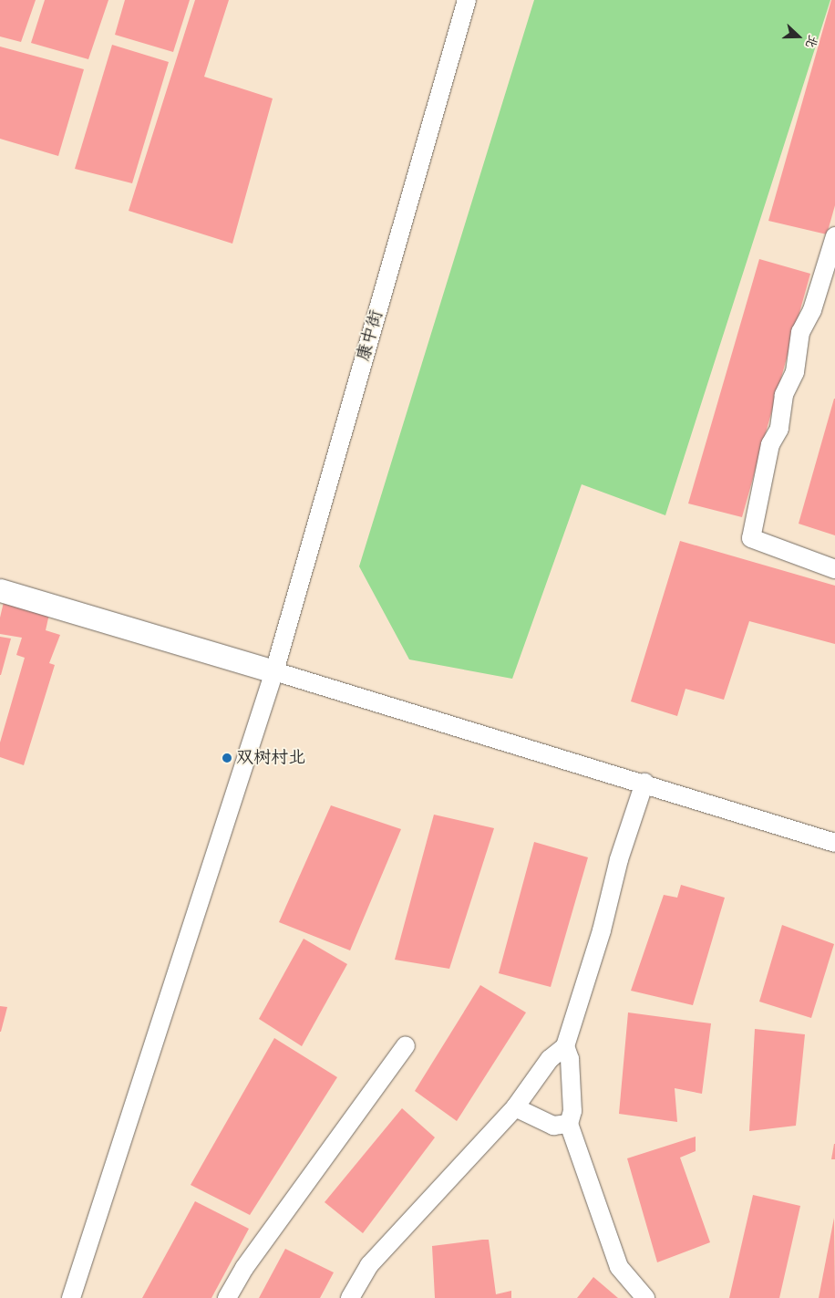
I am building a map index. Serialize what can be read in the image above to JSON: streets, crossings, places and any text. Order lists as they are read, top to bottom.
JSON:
{
  "streets": {
    "street": ["康中街"]
  },
  "places": ["双树村北"],
  "north": "right"
}
